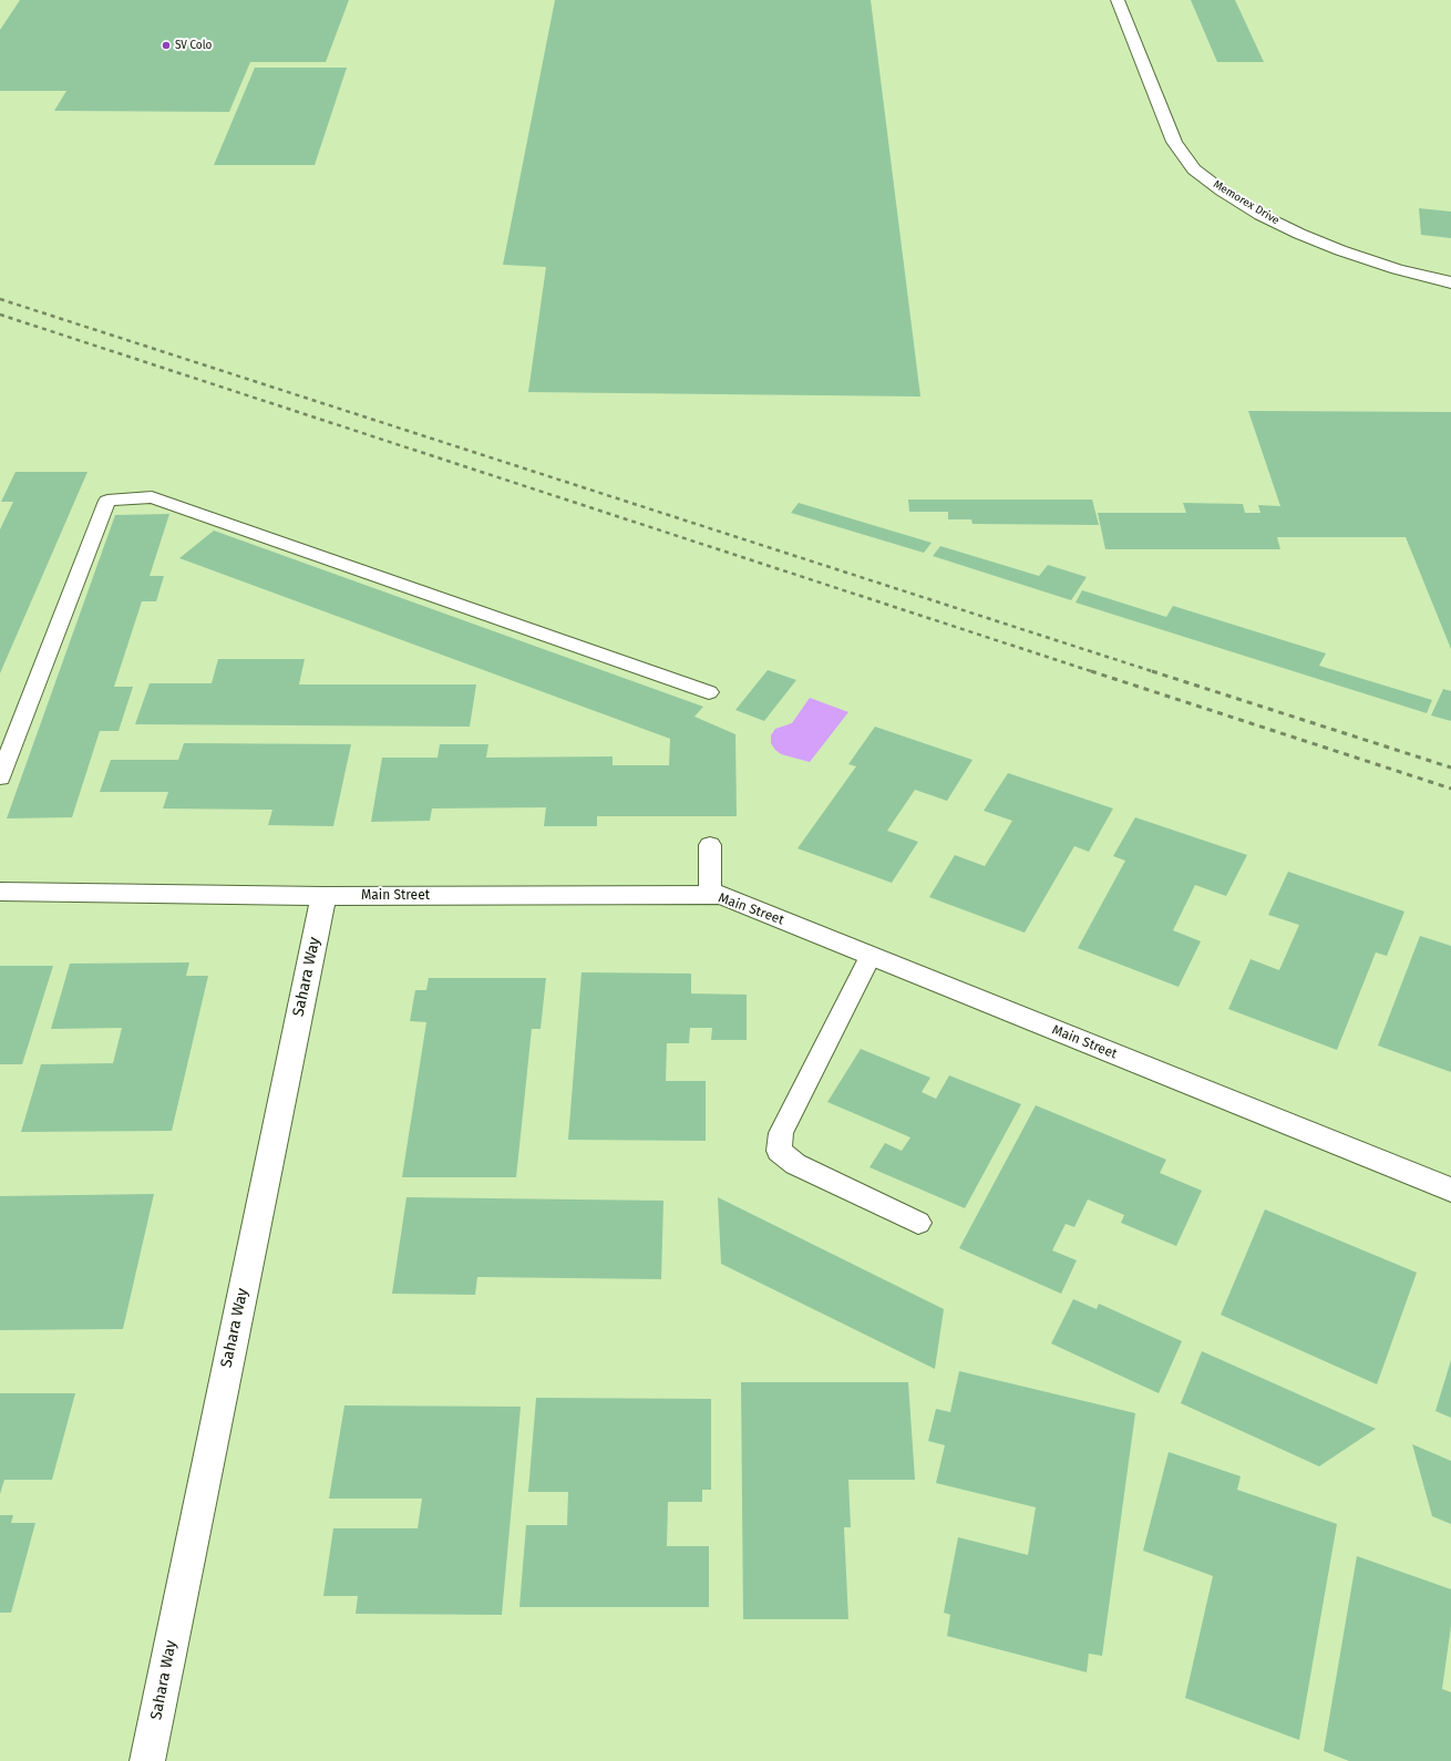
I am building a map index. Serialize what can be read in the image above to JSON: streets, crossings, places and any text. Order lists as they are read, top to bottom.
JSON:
{
  "streets": {
    "street": ["Memorex Drive", "Main Street", "Sahara Way"]
  },
  "crossings": [
    ["Main Street", "Sahara Way"]
  ],
  "places": ["SV Colo"]
}
